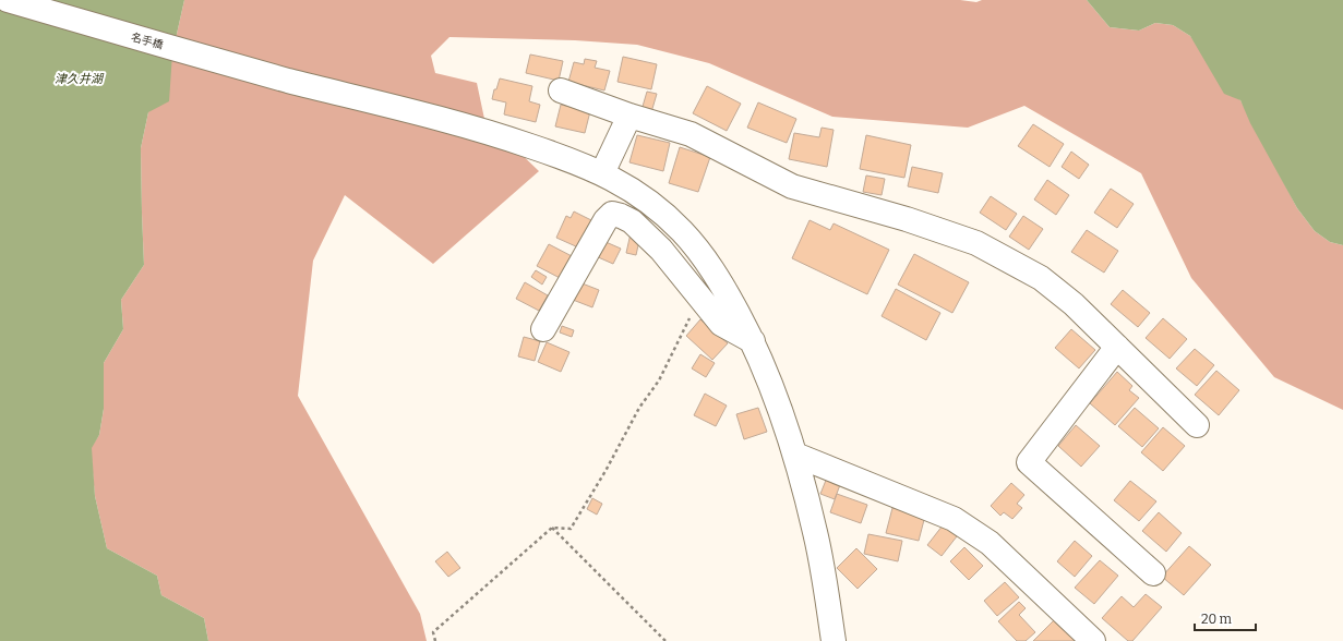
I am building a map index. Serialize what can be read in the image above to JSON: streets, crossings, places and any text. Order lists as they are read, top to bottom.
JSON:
{
  "streets": {
    "street": ["名手橋"]
  },
  "water": ["津久井湖"],
  "scale_bar": "20 m"
}
